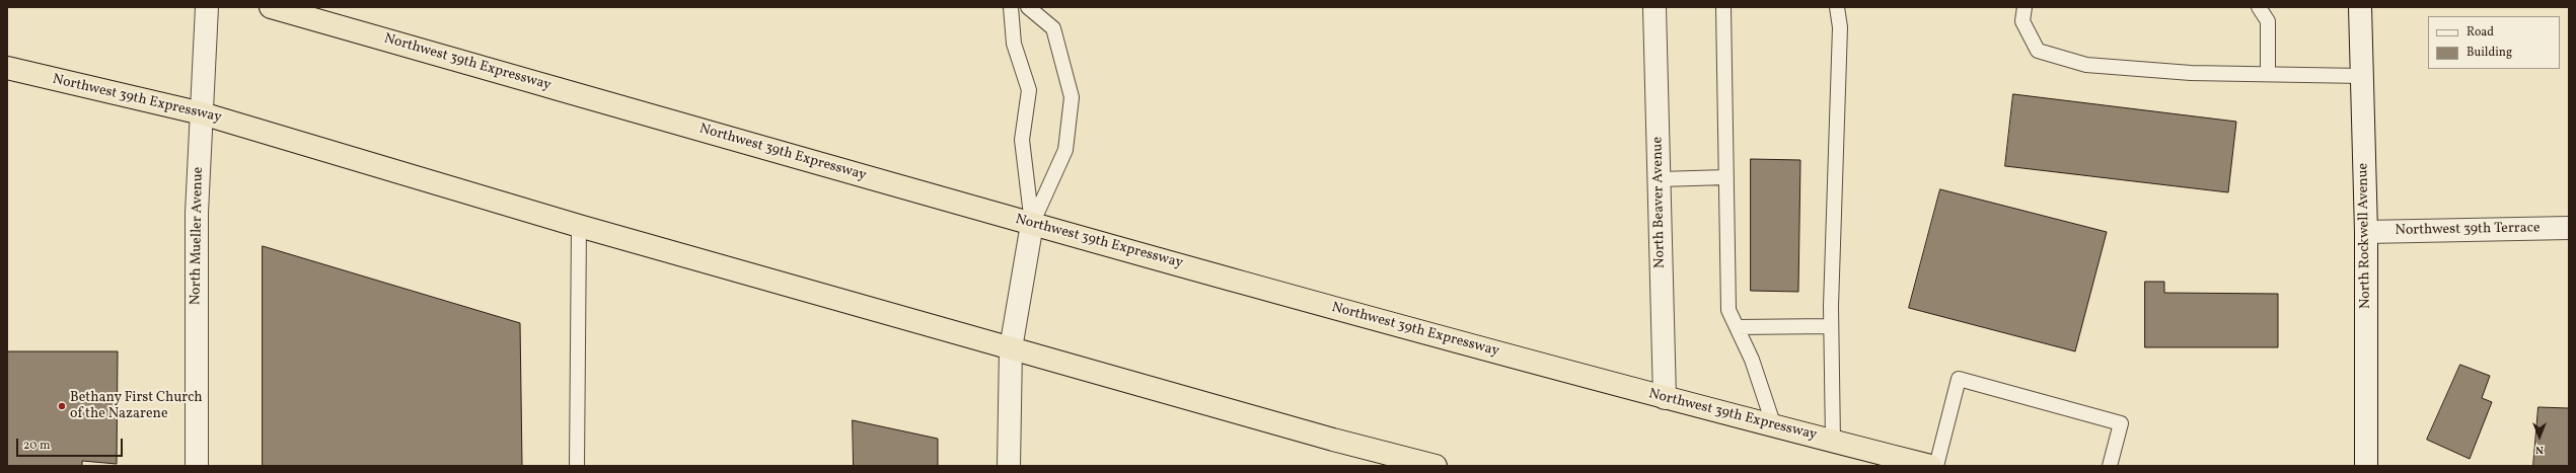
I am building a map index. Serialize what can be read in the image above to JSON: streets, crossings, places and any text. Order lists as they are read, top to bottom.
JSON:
{
  "streets": {
    "highway": ["Northwest 39th Expressway"],
    "street": [
      "North Beaver Avenue",
      "Northwest 39th Terrace",
      "North Mueller Avenue",
      "North Rockwell Avenue"
    ]
  },
  "crossings": [
    ["Northwest 39th Expressway", "North Beaver Avenue"],
    ["Northwest 39th Expressway", "North Mueller Avenue"],
    ["Northwest 39th Terrace", "North Rockwell Avenue"]
  ],
  "places": ["Bethany First Church of the Nazarene"],
  "legend": ["Road", "Building"],
  "scale_bar": "20 m",
  "north": "bottom"
}
